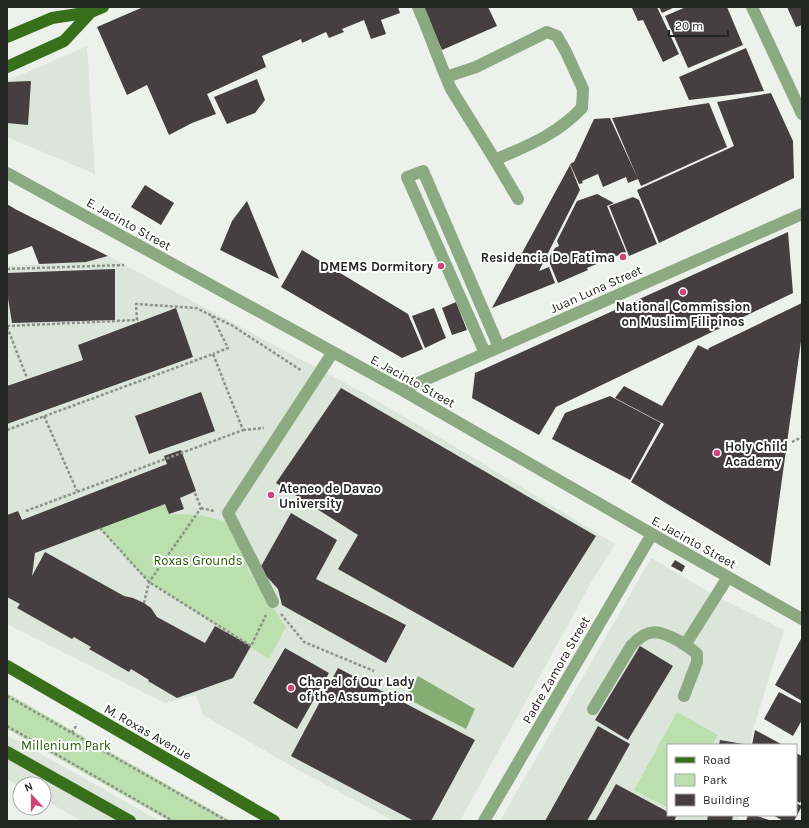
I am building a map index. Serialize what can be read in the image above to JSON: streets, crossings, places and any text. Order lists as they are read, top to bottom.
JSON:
{
  "streets": {
    "main road": ["M. Roxas Avenue"],
    "street": ["E. Jacinto Street", "Juan Luna Street", "Padre Zamora Street"]
  },
  "crossings": [
    ["E. Jacinto Street", "Juan Luna Street"],
    ["E. Jacinto Street", "Padre Zamora Street"]
  ],
  "parks": ["Roxas Grounds", "Millenium Park"],
  "places": [
    "Residencia De Fatima",
    "DMEMS Dormitory",
    "National Commission on Muslim Filipinos",
    "Holy Child Academy",
    "Ateneo de Davao University",
    "Chapel of Our Lady of the Assumption"
  ],
  "legend": ["Road", "Park", "Building"],
  "scale_bar": "20 m",
  "north": "top"
}
